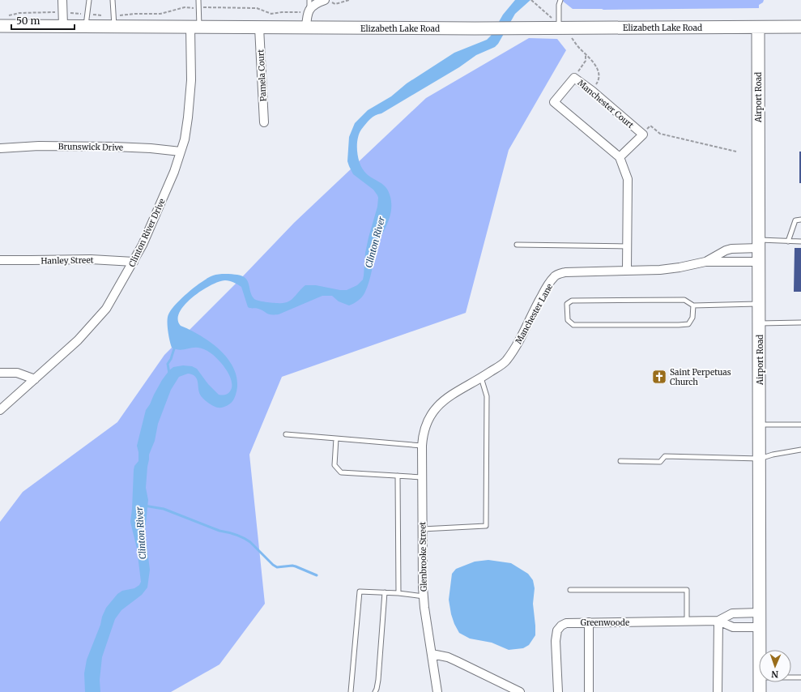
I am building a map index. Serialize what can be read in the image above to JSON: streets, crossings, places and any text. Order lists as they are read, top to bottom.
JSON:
{
  "streets": {
    "street": [
      "Elizabeth Lake Road",
      "Pamela Court",
      "Airport Road",
      "Manchester Court",
      "Brunswick Drive",
      "Clinton River Drive",
      "Hanley Street",
      "Manchester Lane",
      "Glenbrooke Street",
      "Greenwoode"
    ]
  },
  "crossings": [
    ["Elizabeth Lake Road", "Pamela Court"],
    ["Elizabeth Lake Road", "Airport Road"],
    ["Elizabeth Lake Road", "Clinton River Drive"],
    ["Airport Road", "Manchester Lane"],
    ["Airport Road", "Greenwoode"],
    ["Manchester Court", "Manchester Lane"],
    ["Brunswick Drive", "Clinton River Drive"],
    ["Clinton River Drive", "Hanley Street"],
    ["Manchester Lane", "Glenbrooke Street"]
  ],
  "water": ["Clinton River"],
  "places": {
    "church": ["Saint Perpetuas Church"]
  },
  "scale_bar": "50 m",
  "north": "bottom"
}
